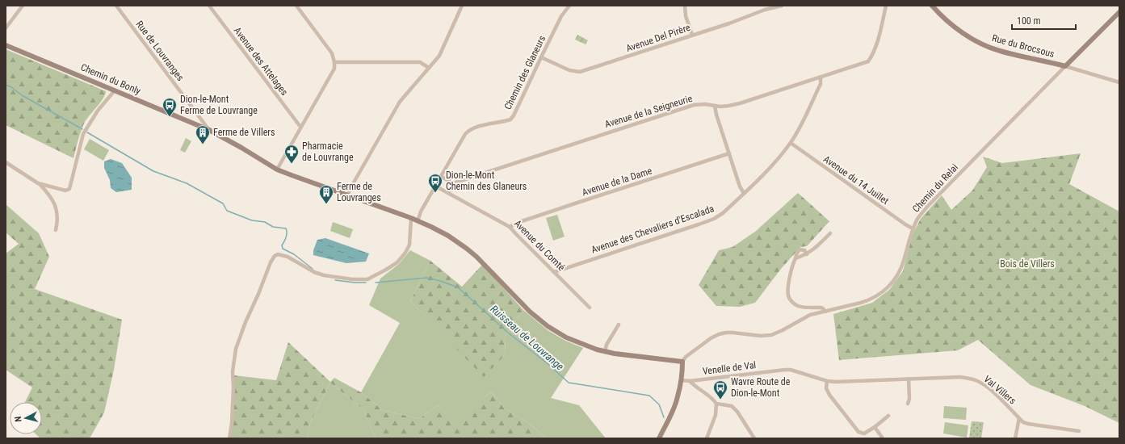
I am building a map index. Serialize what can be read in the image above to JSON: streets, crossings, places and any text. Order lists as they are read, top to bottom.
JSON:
{
  "streets": {
    "street": [
      "Avenue Del Pirère",
      "Rue du Brocsous",
      "Rue de Louvranges",
      "Avenue des Attelages",
      "Chemin des Glaneurs",
      "Chemin du Bonly",
      "Avenue de la Seigneurie",
      "Avenue du 14 Juillet",
      "Avenue de la Dame",
      "Chemin du Relai",
      "Avenue des Chevaliers d'Escalada",
      "Avenue du Comté",
      "Venelle de Val",
      "Val Villers"
    ]
  },
  "crossings": [
    ["Avenue Del Pirère", "Chemin des Glaneurs"],
    ["Rue du Brocsous", "Chemin du Relai"],
    ["Rue de Louvranges", "Chemin des Glaneurs"],
    ["Rue de Louvranges", "Chemin du Bonly"],
    ["Rue de Louvranges", "Chemin du Relai"],
    ["Chemin des Glaneurs", "Avenue du Comté"],
    ["Avenue de la Seigneurie", "Avenue des Chevaliers d'Escalada"],
    ["Avenue du 14 Juillet", "Chemin du Relai"],
    ["Avenue du 14 Juillet", "Avenue des Chevaliers d'Escalada"],
    ["Avenue de la Dame", "Avenue du Comté"],
    ["Avenue des Chevaliers d'Escalada", "Avenue du Comté"],
    ["Venelle de Val", "Val Villers"]
  ],
  "water": ["Ruisseau de Louvrange"],
  "parks": ["Bois de Villers"],
  "places": {
    "bus stop": ["Dion-le-Mont Ferme de Louvrange", "Dion-le-Mont Chemin des Glaneurs", "Wavre Route de Dion-le-Mont"],
    "building": ["Ferme de Villers", "Ferme de Louvranges"],
    "pharmacy": ["Pharmacie de Louvrange"]
  },
  "scale_bar": "100 m",
  "north": "left"
}
